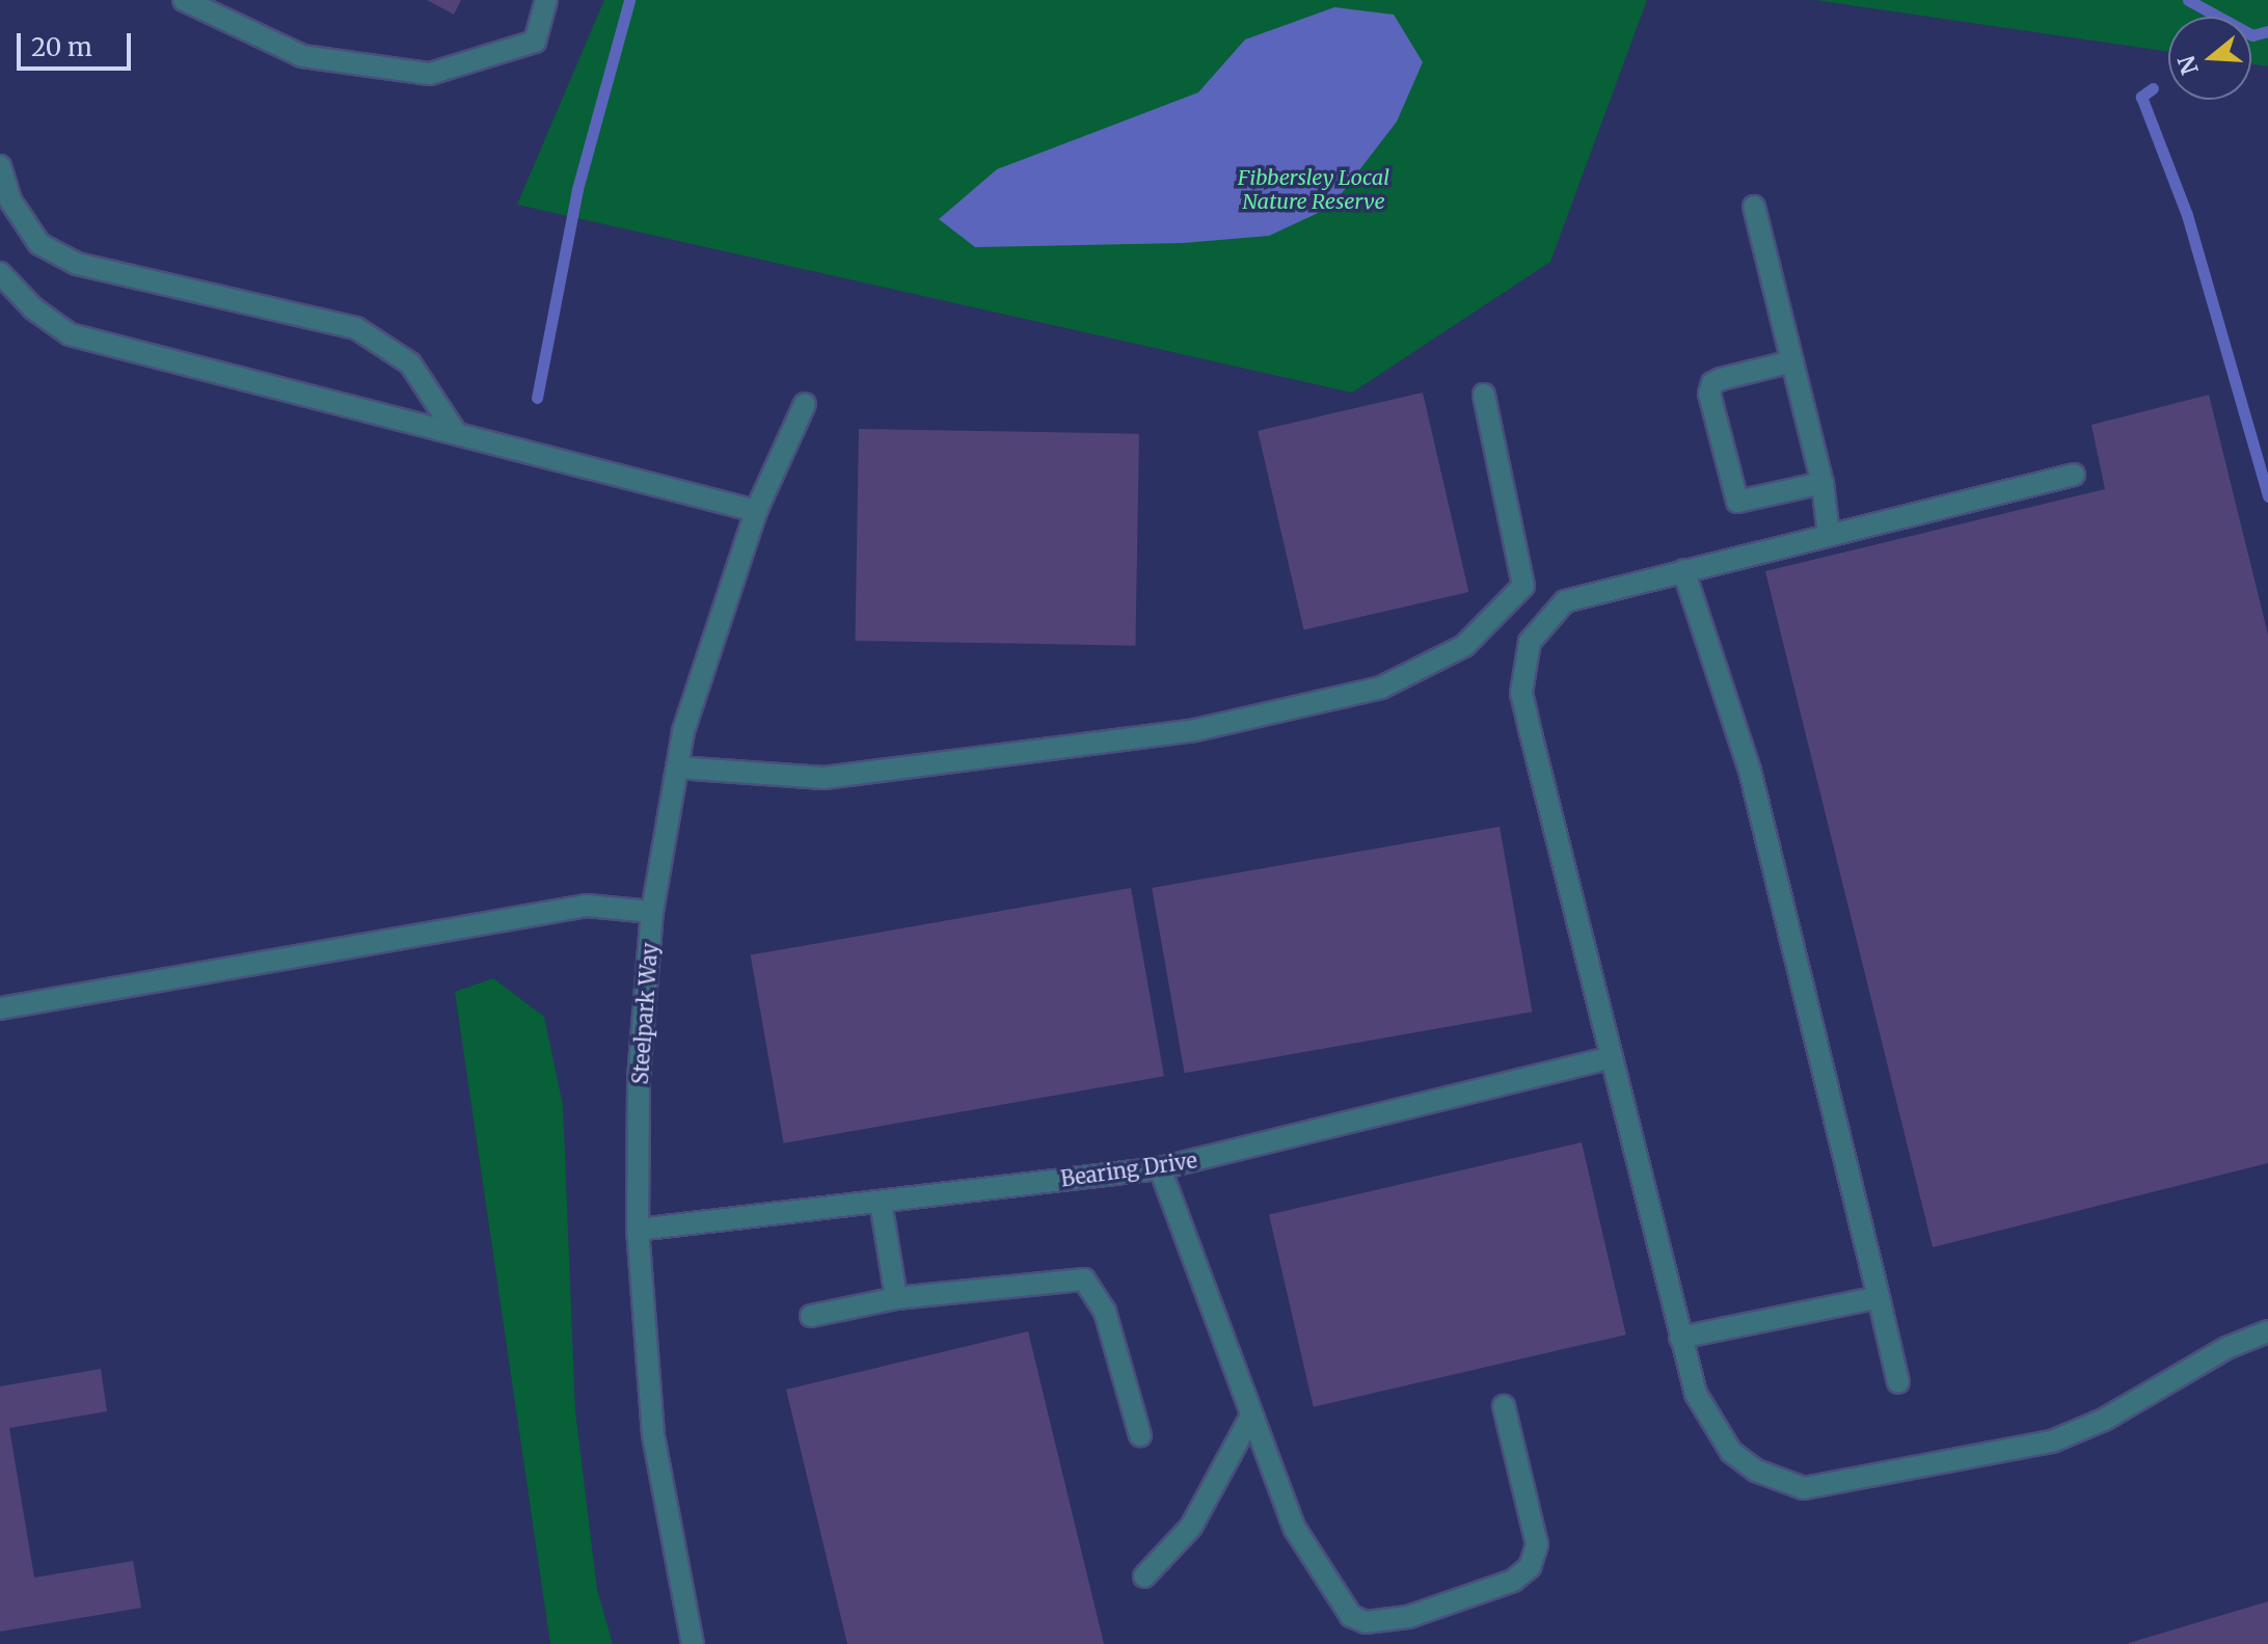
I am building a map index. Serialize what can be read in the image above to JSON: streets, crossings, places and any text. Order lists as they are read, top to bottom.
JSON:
{
  "streets": {
    "street": ["Steelpark Way", "Bearing Drive"]
  },
  "crossings": [
    ["Steelpark Way", "Bearing Drive"]
  ],
  "parks": ["Fibbersley Local Nature Reserve"],
  "scale_bar": "20 m",
  "north": "left"
}
